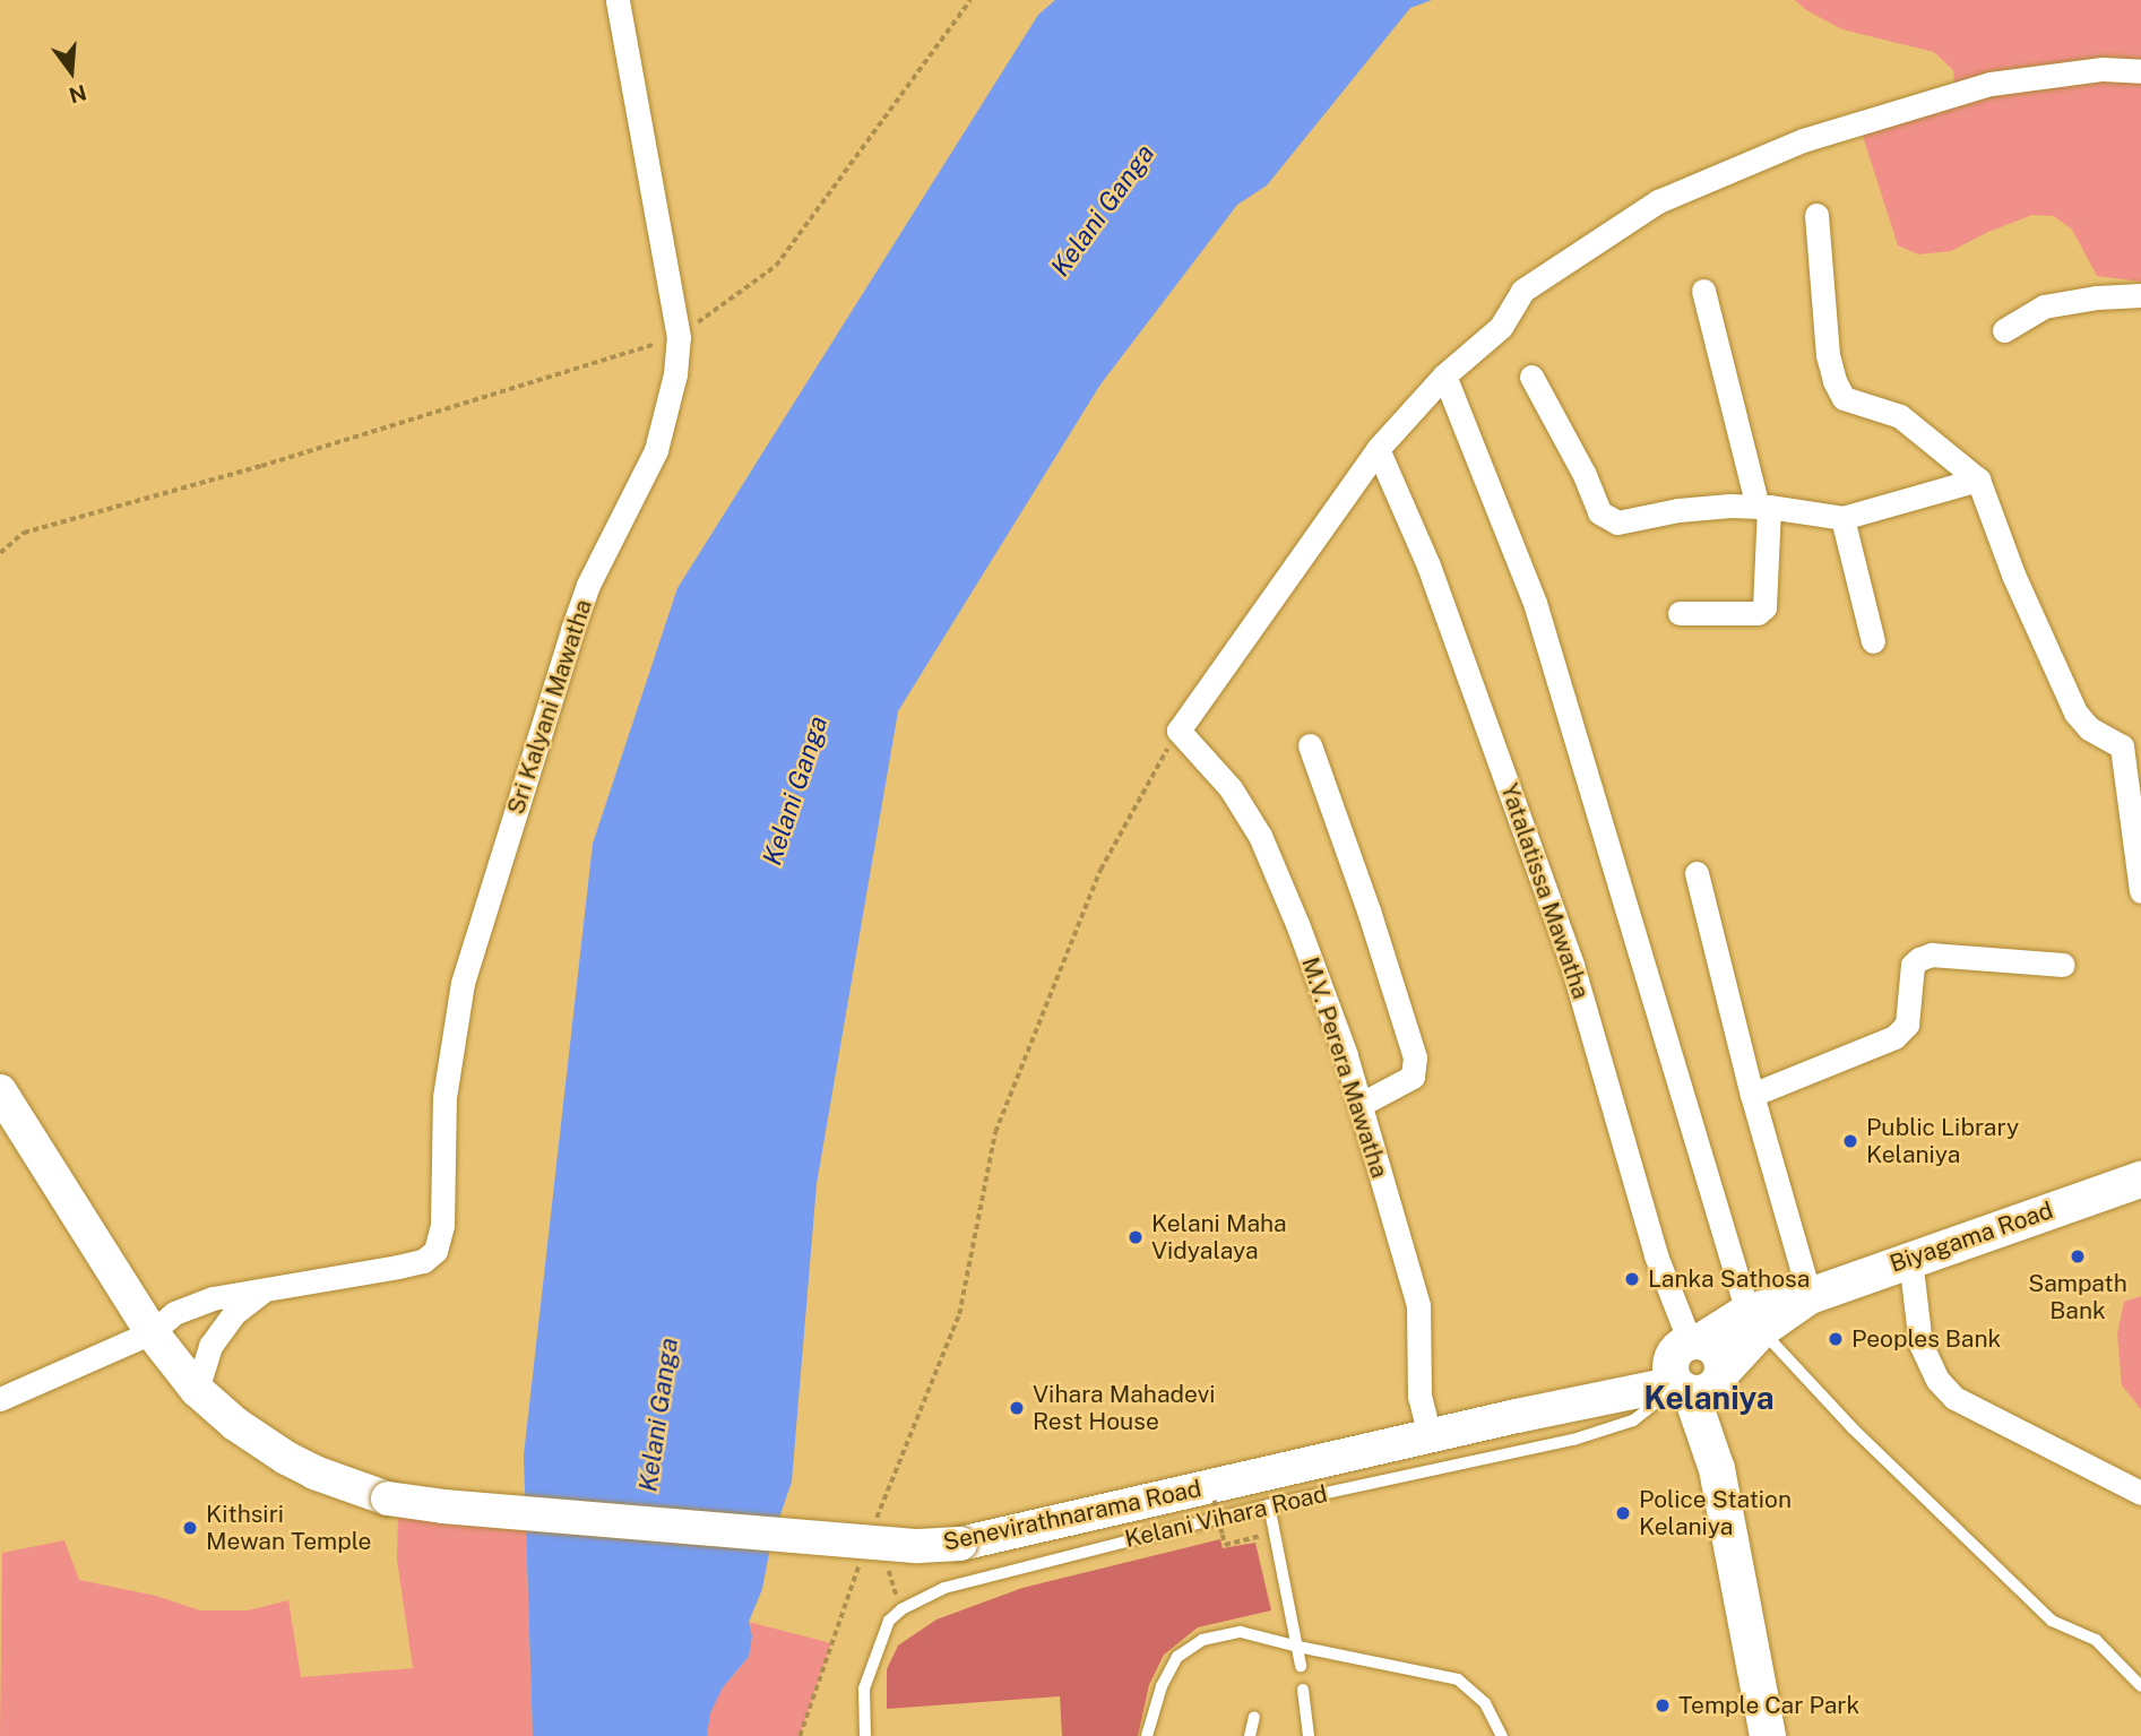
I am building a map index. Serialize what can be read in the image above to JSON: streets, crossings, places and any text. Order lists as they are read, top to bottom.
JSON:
{
  "streets": {
    "main road": ["Biyagama Road"],
    "street": [
      "Sri Kalyani Mawatha",
      "Yatalatissa Mawatha",
      "M.V. Perera Mawatha",
      "Senevirathnarama Road"
    ],
    "lane": ["Kelani Vihara Road"]
  },
  "crossings": [
    ["Sri Kalyani Mawatha", "Senevirathnarama Road"],
    ["Yatalatissa Mawatha", "Biyagama Road"],
    ["Yatalatissa Mawatha", "Senevirathnarama Road"],
    ["Yatalatissa Mawatha", "Kelani Vihara Road"],
    ["M.V. Perera Mawatha", "Senevirathnarama Road"],
    ["Biyagama Road", "Senevirathnarama Road"],
    ["Biyagama Road", "Kelani Vihara Road"],
    ["Senevirathnarama Road", "Kelani Vihara Road"]
  ],
  "districts": ["Kelaniya"],
  "water": ["Kelani Ganga"],
  "places": [
    "Public Library Kelaniya",
    "Kelani Maha Vidyalaya",
    "Sampath Bank",
    "Lanka Sathosa",
    "Peoples Bank",
    "Vihara Mahadevi Rest House",
    "Police Station Kelaniya",
    "Kithsiri Mewan Temple",
    "Temple Car Park"
  ],
  "north": "bottom"
}
